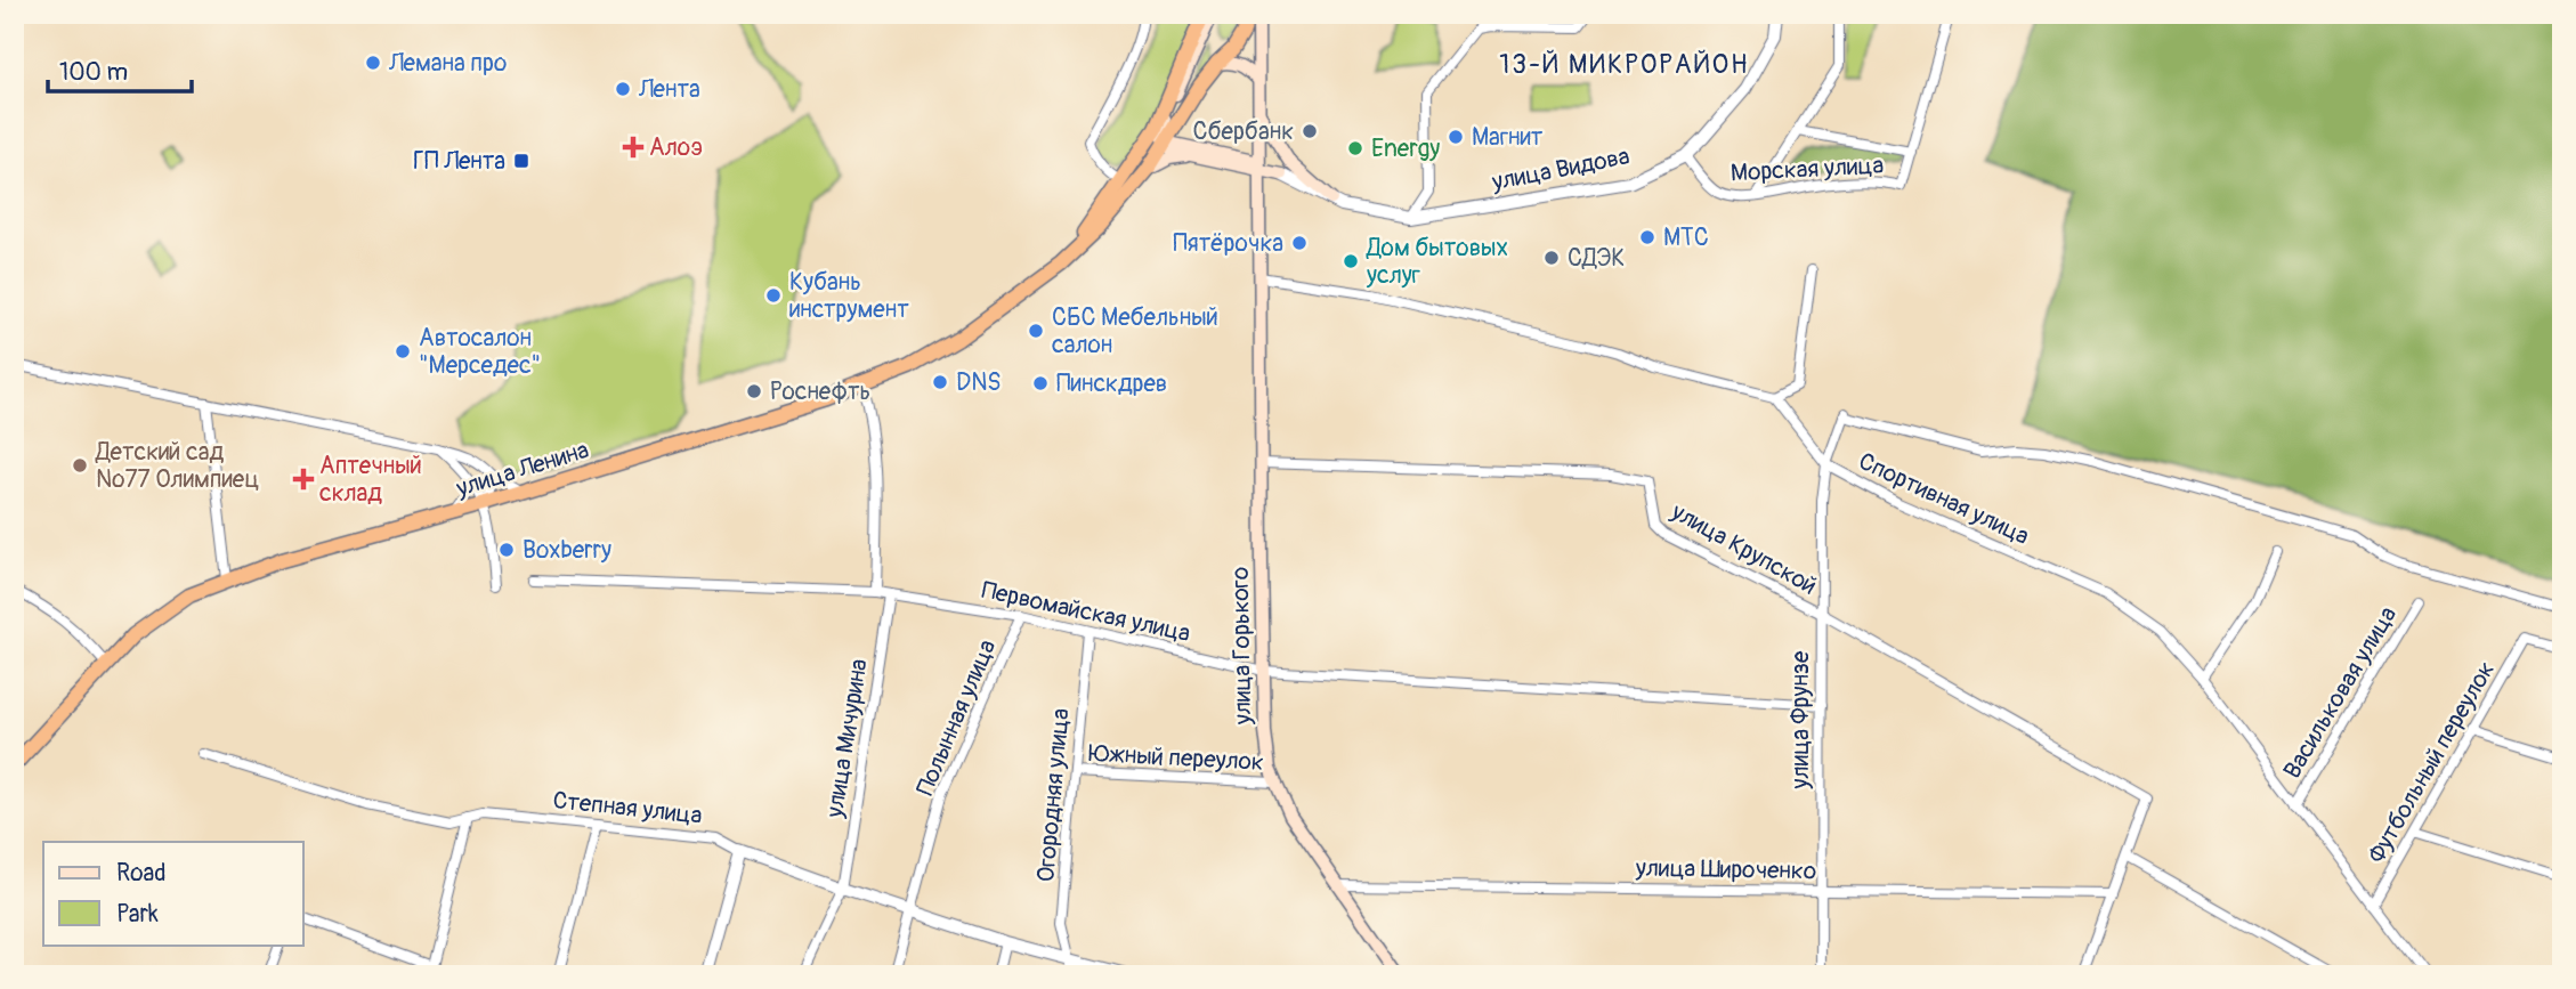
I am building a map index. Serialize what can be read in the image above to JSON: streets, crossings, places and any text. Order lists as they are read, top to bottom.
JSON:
{
  "streets": {
    "highway": ["улица Ленина"],
    "main road": ["улица Видова", "улица Горького"],
    "street": [
      "Морская улица",
      "Спортивная улица",
      "улица Крупской",
      "Первомайская улица",
      "Васильковая улица",
      "Полынная улица",
      "улица Фрунзе",
      "улица Мичурина",
      "Южный переулок",
      "Футбольный переулок",
      "Огородняя улица",
      "Степная улица",
      "улица Широченко"
    ]
  },
  "crossings": [
    ["улица Видова", "Морская улица"],
    ["улица Видова", "улица Горького"],
    ["Спортивная улица", "Васильковая улица"],
    ["Спортивная улица", "улица Фрунзе"],
    ["Спортивная улица", "Футбольный переулок"],
    ["улица Крупской", "улица Горького"],
    ["улица Крупской", "улица Фрунзе"],
    ["Первомайская улица", "улица Горького"],
    ["Первомайская улица", "Полынная улица"],
    ["Первомайская улица", "улица Фрунзе"],
    ["Первомайская улица", "улица Мичурина"],
    ["Первомайская улица", "Огородняя улица"],
    ["улица Горького", "Южный переулок"],
    ["улица Горького", "улица Широченко"],
    ["Полынная улица", "Степная улица"],
    ["улица Фрунзе", "улица Широченко"],
    ["улица Мичурина", "Степная улица"],
    ["Южный переулок", "Огородняя улица"],
    ["Огородняя улица", "Степная улица"]
  ],
  "districts": ["13-Й МИКРОРАЙОН"],
  "places": {
    "other": [
      "Лемана про",
      "Лента",
      "Сбербанк",
      "Магнит",
      "Energy",
      "МТС",
      "Пятёрочка",
      "СДЭК",
      "Дом бытовых услуг",
      "Кубань инструмент",
      "СБС Мебельный салон",
      "Автосалон \"Мерседес\"",
      "DNS",
      "Пинскдрев",
      "Роснефть",
      "Детский сад №77 Олимпиец",
      "Boxberry"
    ],
    "health": ["Алоэ", "Аптечный склад"],
    "transit": ["ГП Лента"]
  },
  "legend": ["Road", "Park"],
  "scale_bar": "100 m"
}
